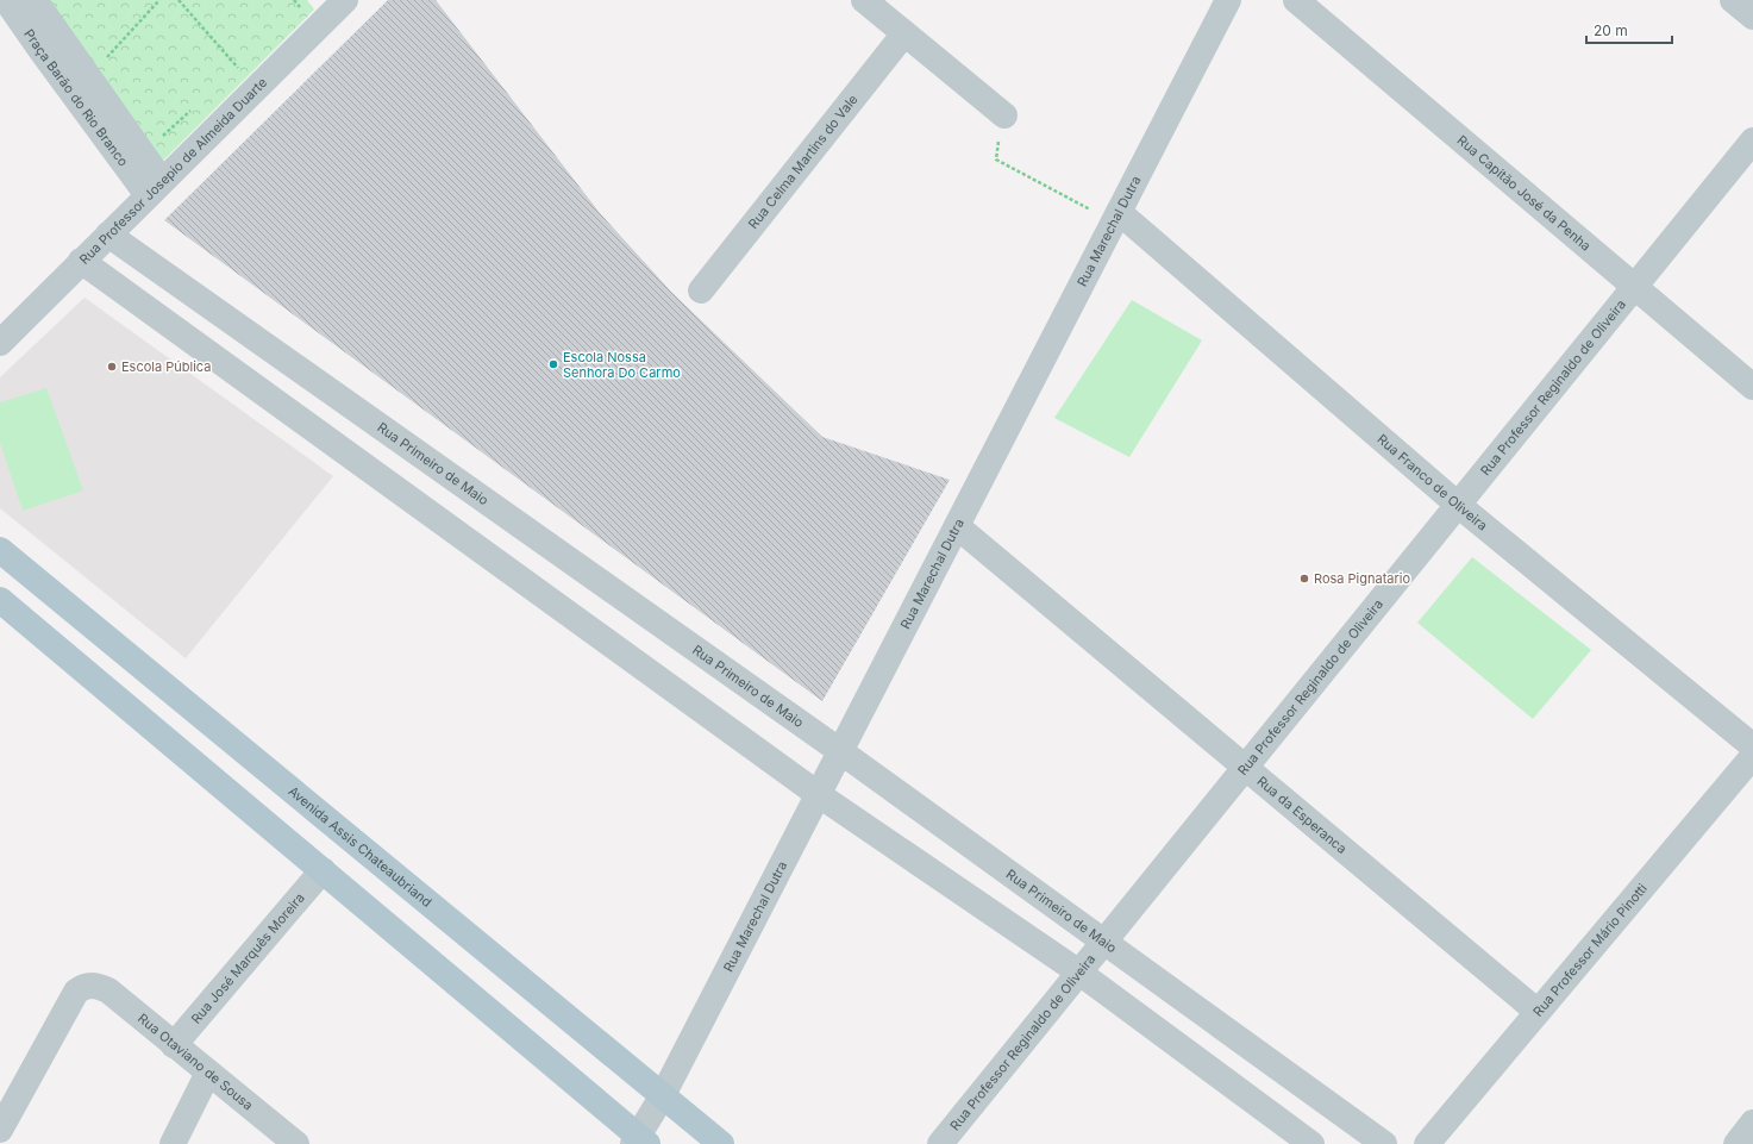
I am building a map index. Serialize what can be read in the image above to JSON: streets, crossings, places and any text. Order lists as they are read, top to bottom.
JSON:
{
  "streets": {
    "main road": ["Avenida Assis Chateaubriand"],
    "street": [
      "Praça Barão do Rio Branco",
      "Rua Celma Martins do Vale",
      "Rua Professor Josepio de Almeida Duarte",
      "Rua Capitão José da Penha",
      "Rua Marechal Dutra",
      "Rua Professor Reginaldo de Oliveira",
      "Rua Primeiro de Maio",
      "Rua Franco de Oliveira",
      "Rua da Esperanca",
      "Rua Professor Mário Pinotti",
      "Rua José Marquês Moreira",
      "Rua Otaviano de Sousa"
    ]
  },
  "crossings": [
    ["Praça Barão do Rio Branco", "Rua Professor Josepio de Almeida Duarte"],
    ["Rua Professor Josepio de Almeida Duarte", "Rua Primeiro de Maio"],
    ["Rua Capitão José da Penha", "Rua Professor Reginaldo de Oliveira"],
    ["Rua Marechal Dutra", "Rua Primeiro de Maio"],
    ["Rua Marechal Dutra", "Rua Franco de Oliveira"],
    ["Rua Marechal Dutra", "Rua da Esperanca"],
    ["Rua Marechal Dutra", "Avenida Assis Chateaubriand"],
    ["Rua Professor Reginaldo de Oliveira", "Rua Primeiro de Maio"],
    ["Rua Professor Reginaldo de Oliveira", "Rua Franco de Oliveira"],
    ["Rua Professor Reginaldo de Oliveira", "Rua da Esperanca"],
    ["Rua da Esperanca", "Rua Professor Mário Pinotti"],
    ["Rua José Marquês Moreira", "Rua Otaviano de Sousa"]
  ],
  "places": ["Escola Nossa Senhora Do Carmo", "Escola Pública", "Rosa Pignatario"],
  "scale_bar": "20 m"
}
